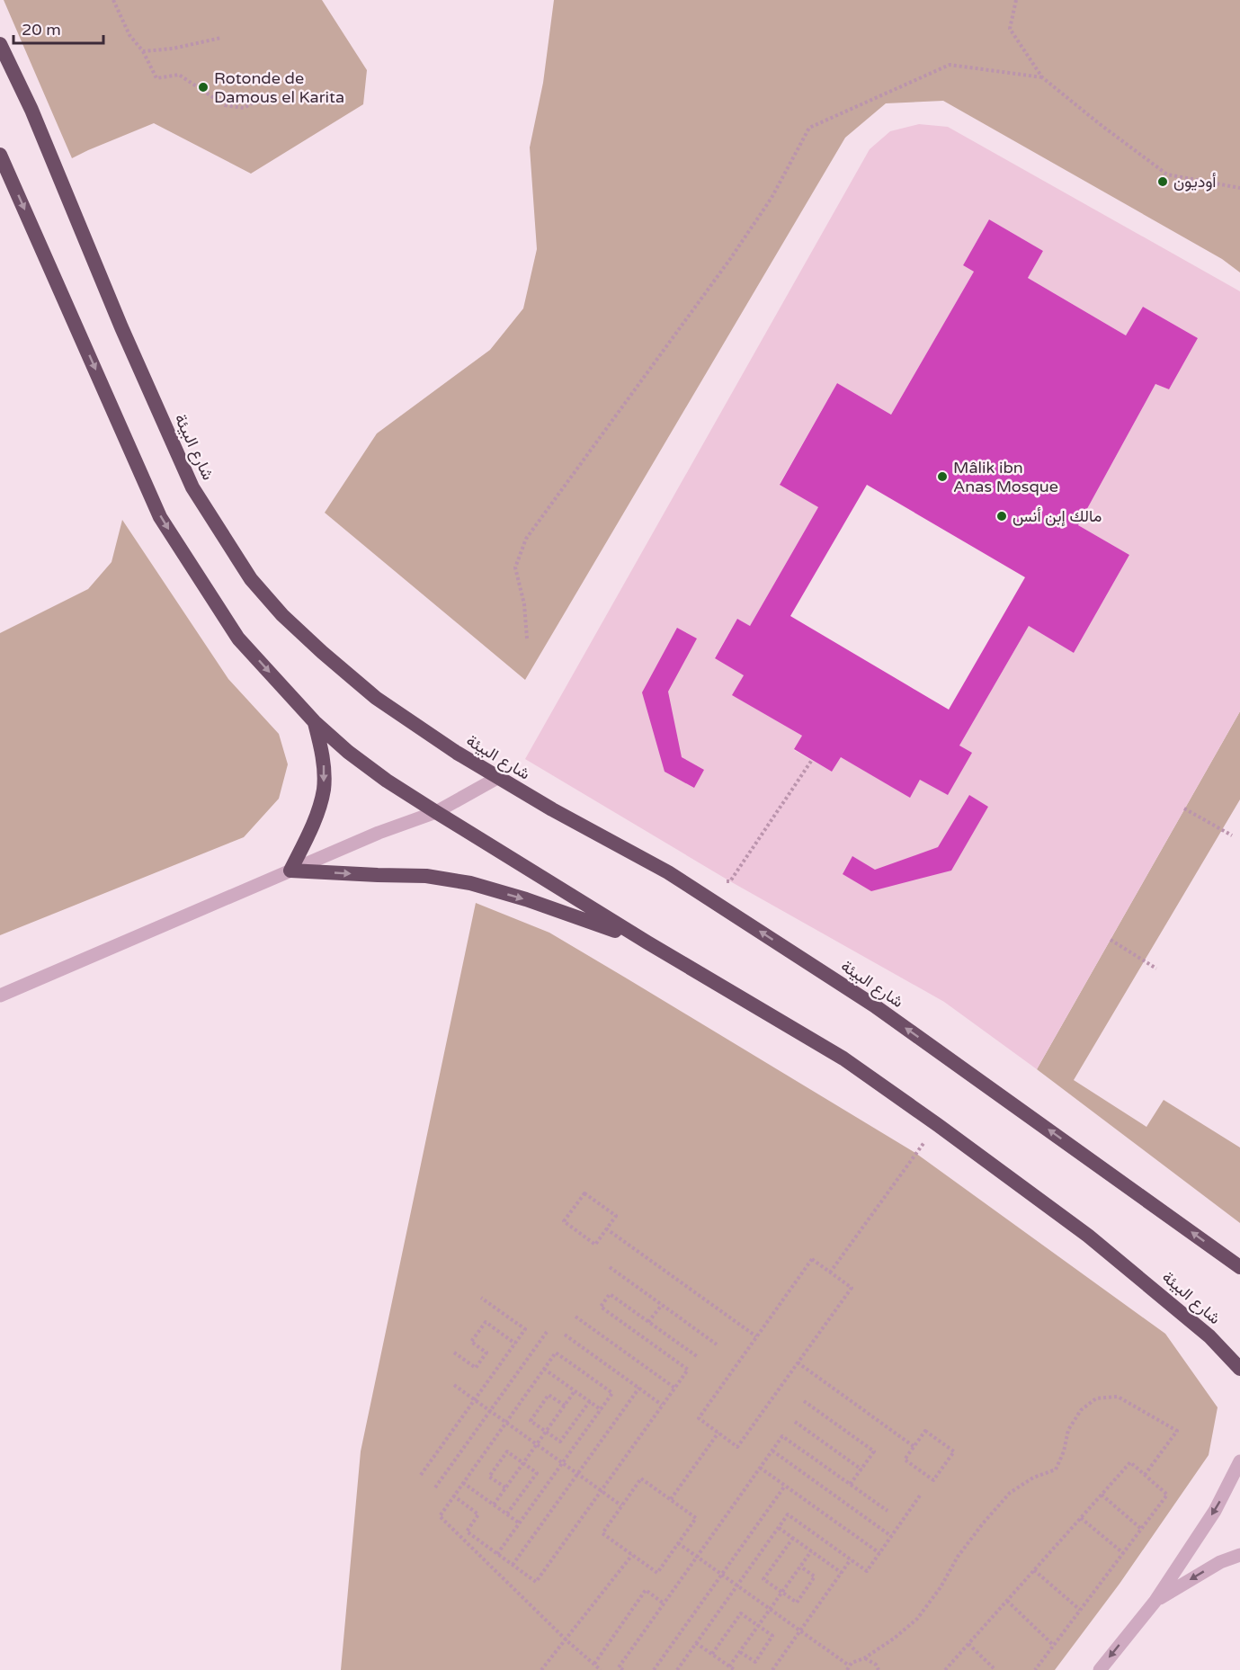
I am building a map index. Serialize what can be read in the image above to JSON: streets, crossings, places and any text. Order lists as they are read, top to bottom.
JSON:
{
  "streets": {
    "highway": ["شارع البيئة"]
  },
  "places": [
    "Rotonde de Damous el Karita",
    "أوديون",
    "Mâlik ibn Anas Mosque",
    "مالك إبن أنس"
  ],
  "scale_bar": "20 m"
}
